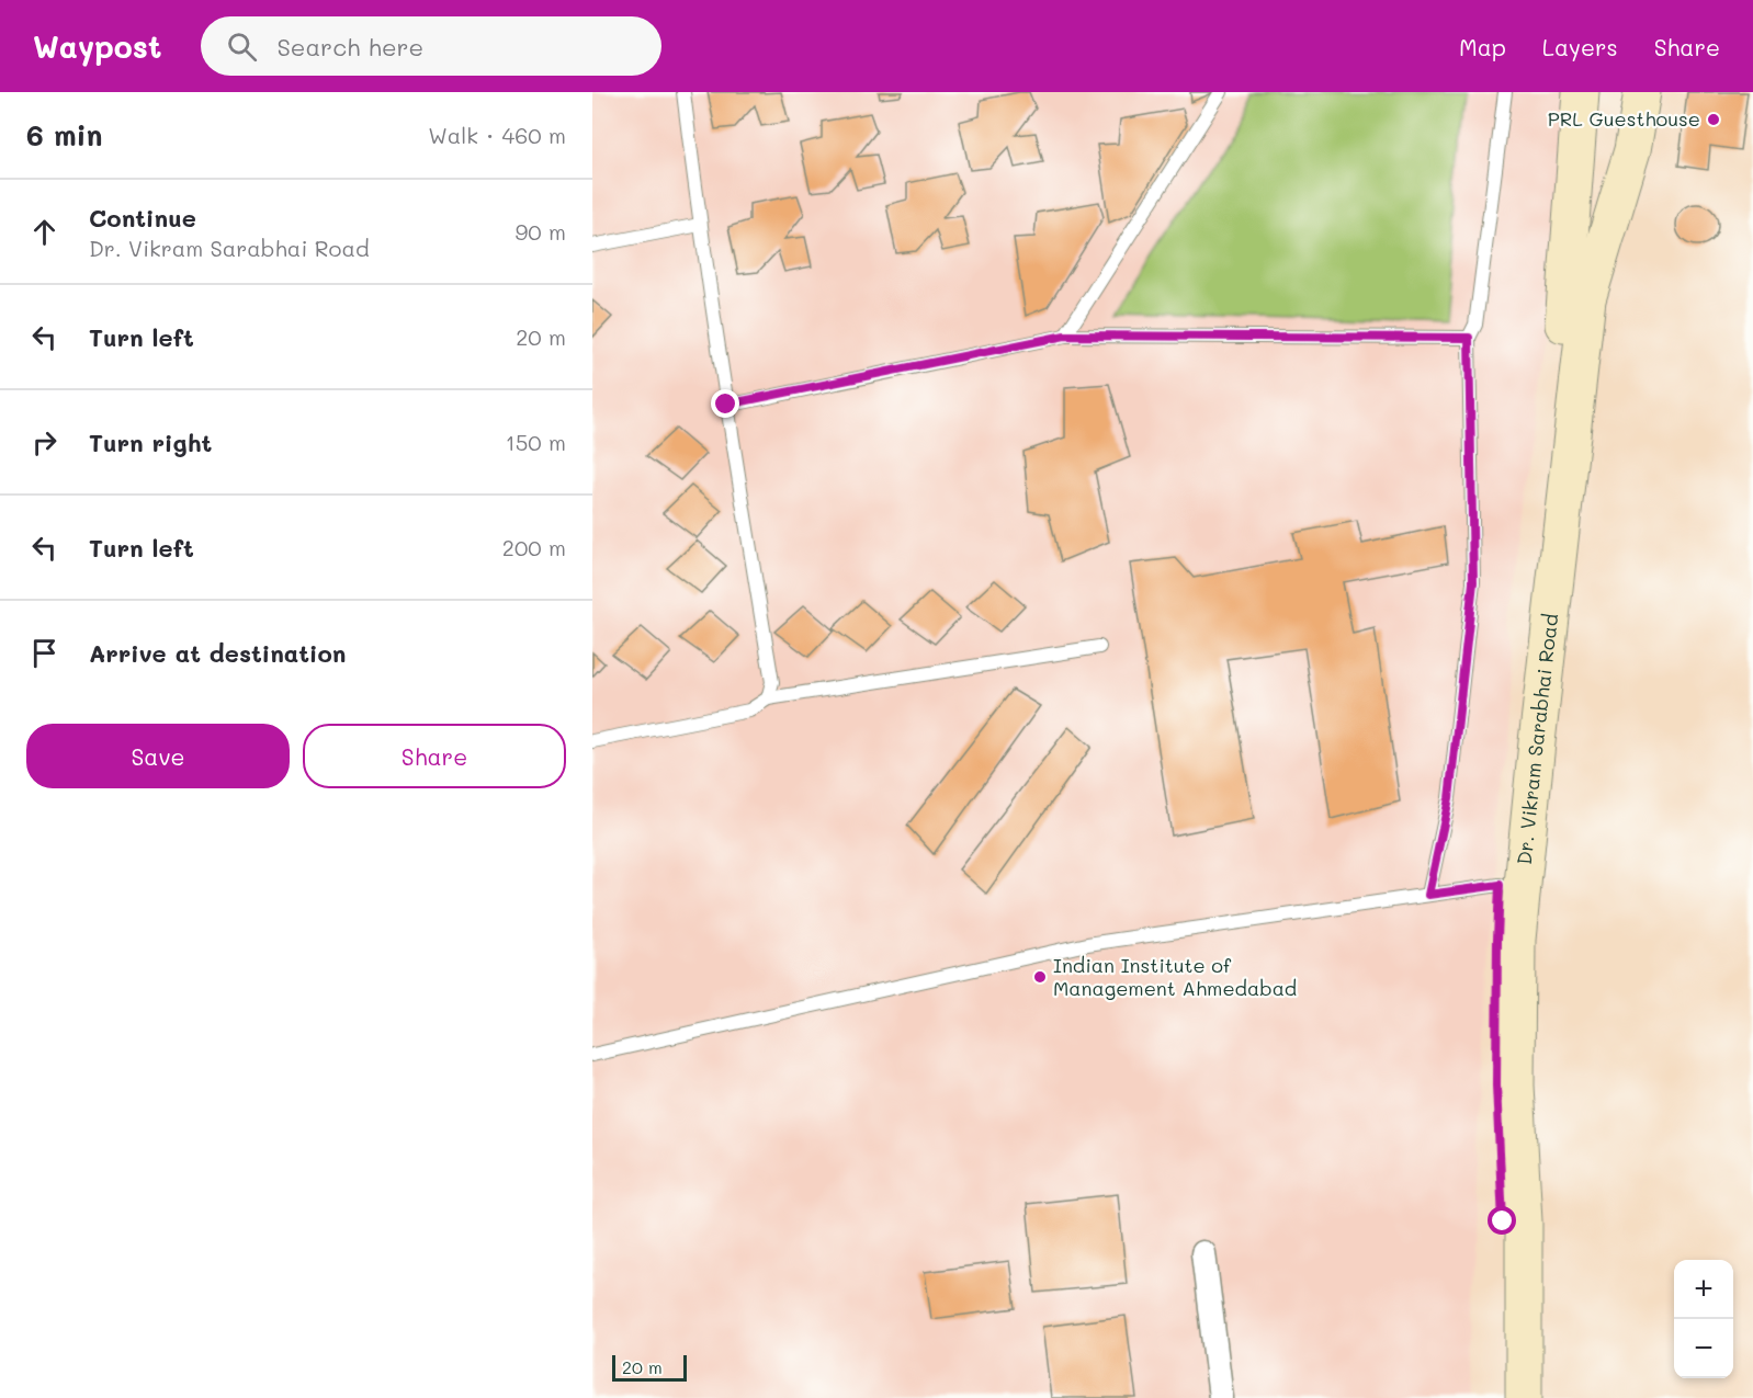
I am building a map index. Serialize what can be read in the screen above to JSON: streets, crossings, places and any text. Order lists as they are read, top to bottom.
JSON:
{
  "streets": {
    "main road": ["Dr. Vikram Sarabhai Road"]
  },
  "places": ["PRL Guesthouse", "Indian Institute of Management Ahmedabad"],
  "scale_bar": "20 m",
  "page": {
    "header": "Waypost",
    "search": "Search here",
    "nav": ["Map", "Layers", "Share"],
    "heading": ["6 min", "Walk · 460 m"],
    "list": [
      ["Continue", "Dr. Vikram Sarabhai Road", "90 m"],
      ["Turn left", "20 m"],
      ["Turn right", "150 m"],
      ["Turn left", "200 m"],
      "Arrive at destination"
    ],
    "buttons": ["Save", "Share"],
    "map_buttons": ["+", "−"],
    "scale": "20 m"
  }
}
